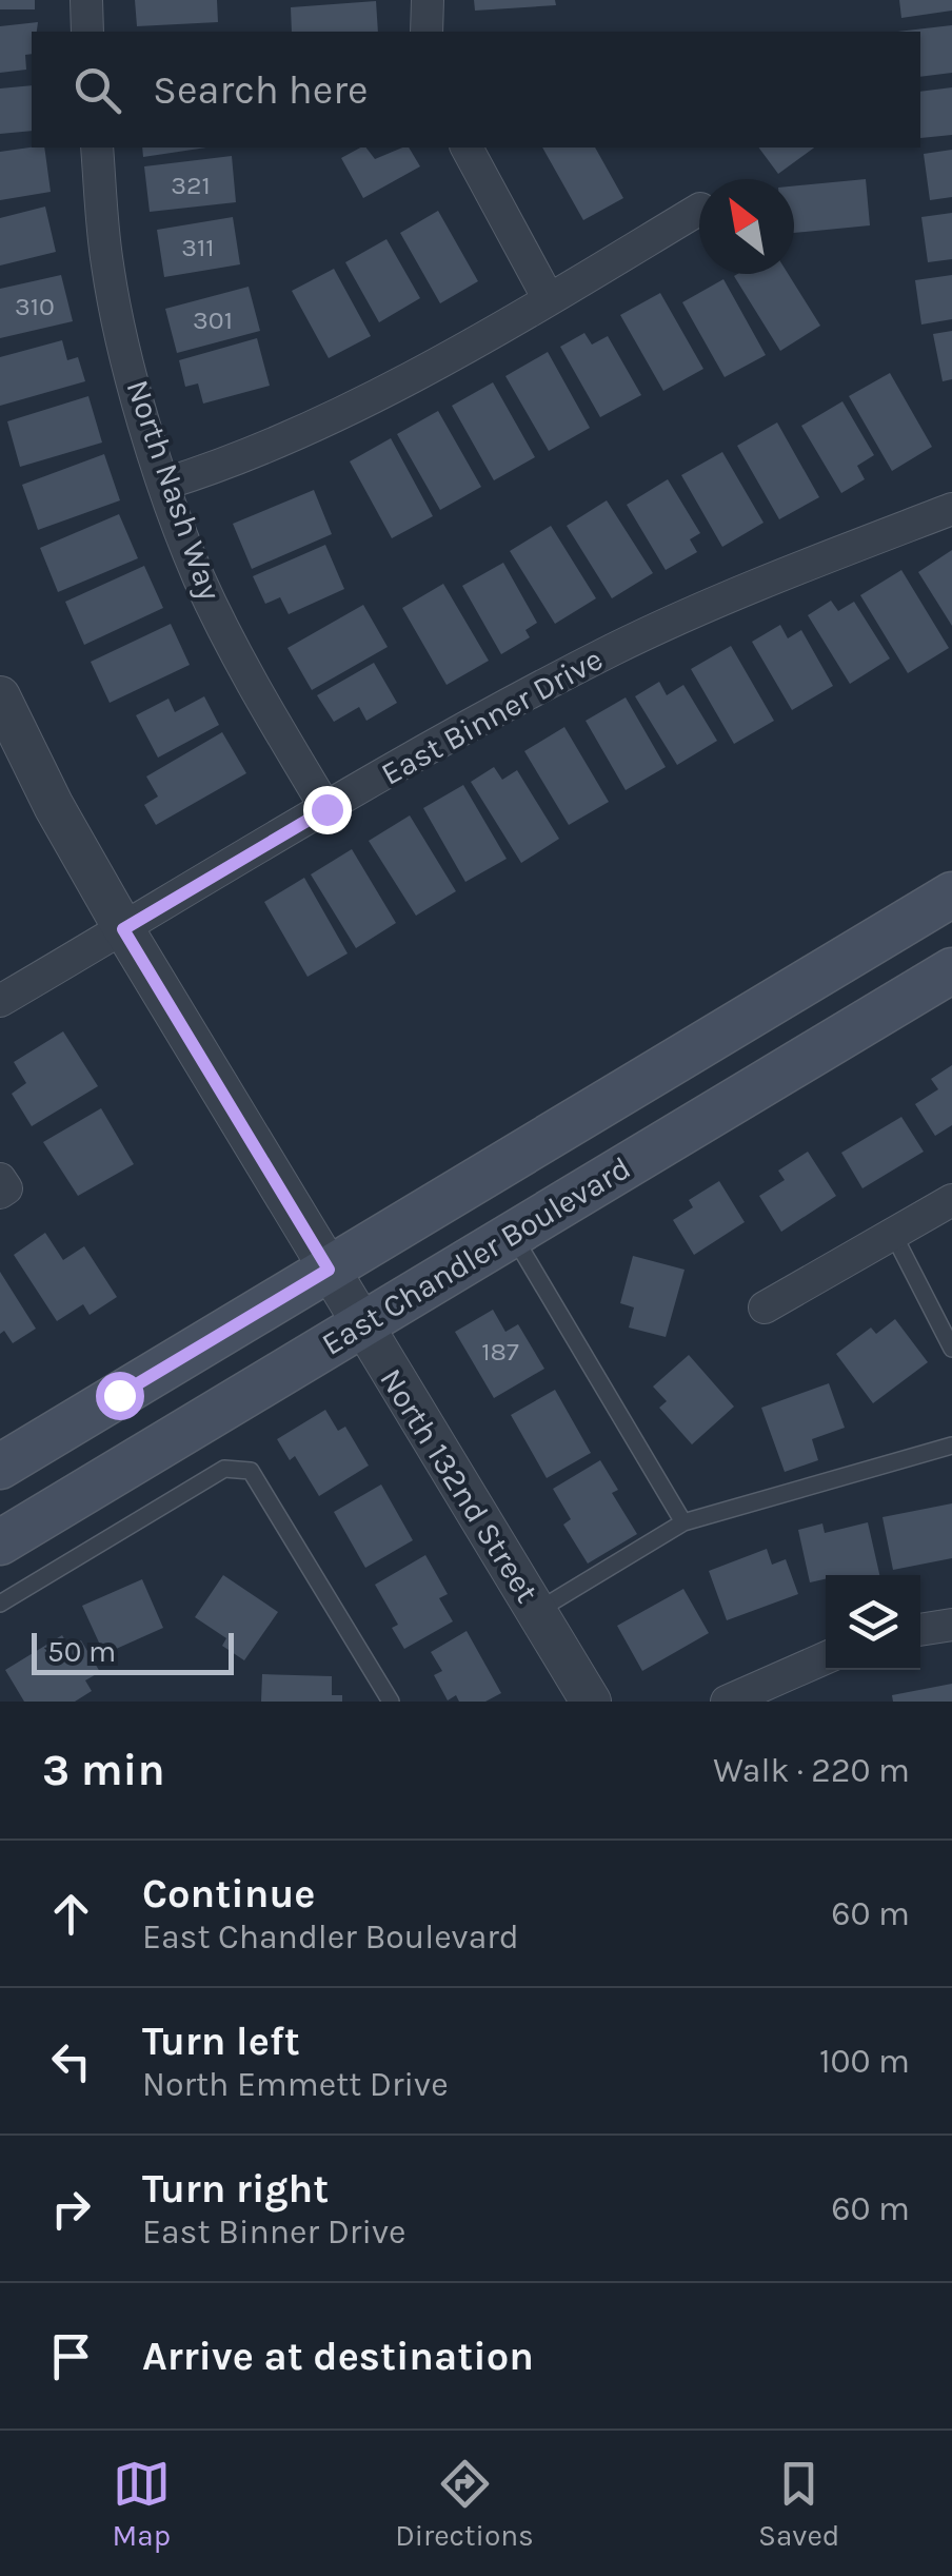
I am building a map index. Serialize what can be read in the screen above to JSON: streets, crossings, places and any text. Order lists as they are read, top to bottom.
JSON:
{
  "streets": {
    "main road": ["East Chandler Boulevard"],
    "street": ["North Nash Way", "East Binner Drive", "North 132nd Street"]
  },
  "crossings": [
    ["North Nash Way", "East Binner Drive"],
    ["East Binner Drive", "North 132nd Street"],
    ["East Chandler Boulevard", "North 132nd Street"]
  ],
  "house_numbers": [
    "321",
    "311",
    "310",
    "301",
    "187"
  ],
  "scale_bar": "50 m",
  "north": "top left",
  "page": {
    "search": "Search here",
    "scale": "50 m",
    "heading": ["3 min", "Walk · 220 m"],
    "list": [
      ["Continue", "East Chandler Boulevard", "60 m"],
      ["Turn left", "North Emmett Drive", "100 m"],
      ["Turn right", "East Binner Drive", "60 m"],
      "Arrive at destination"
    ],
    "nav": ["Map", "Directions", "Saved"]
  }
}
